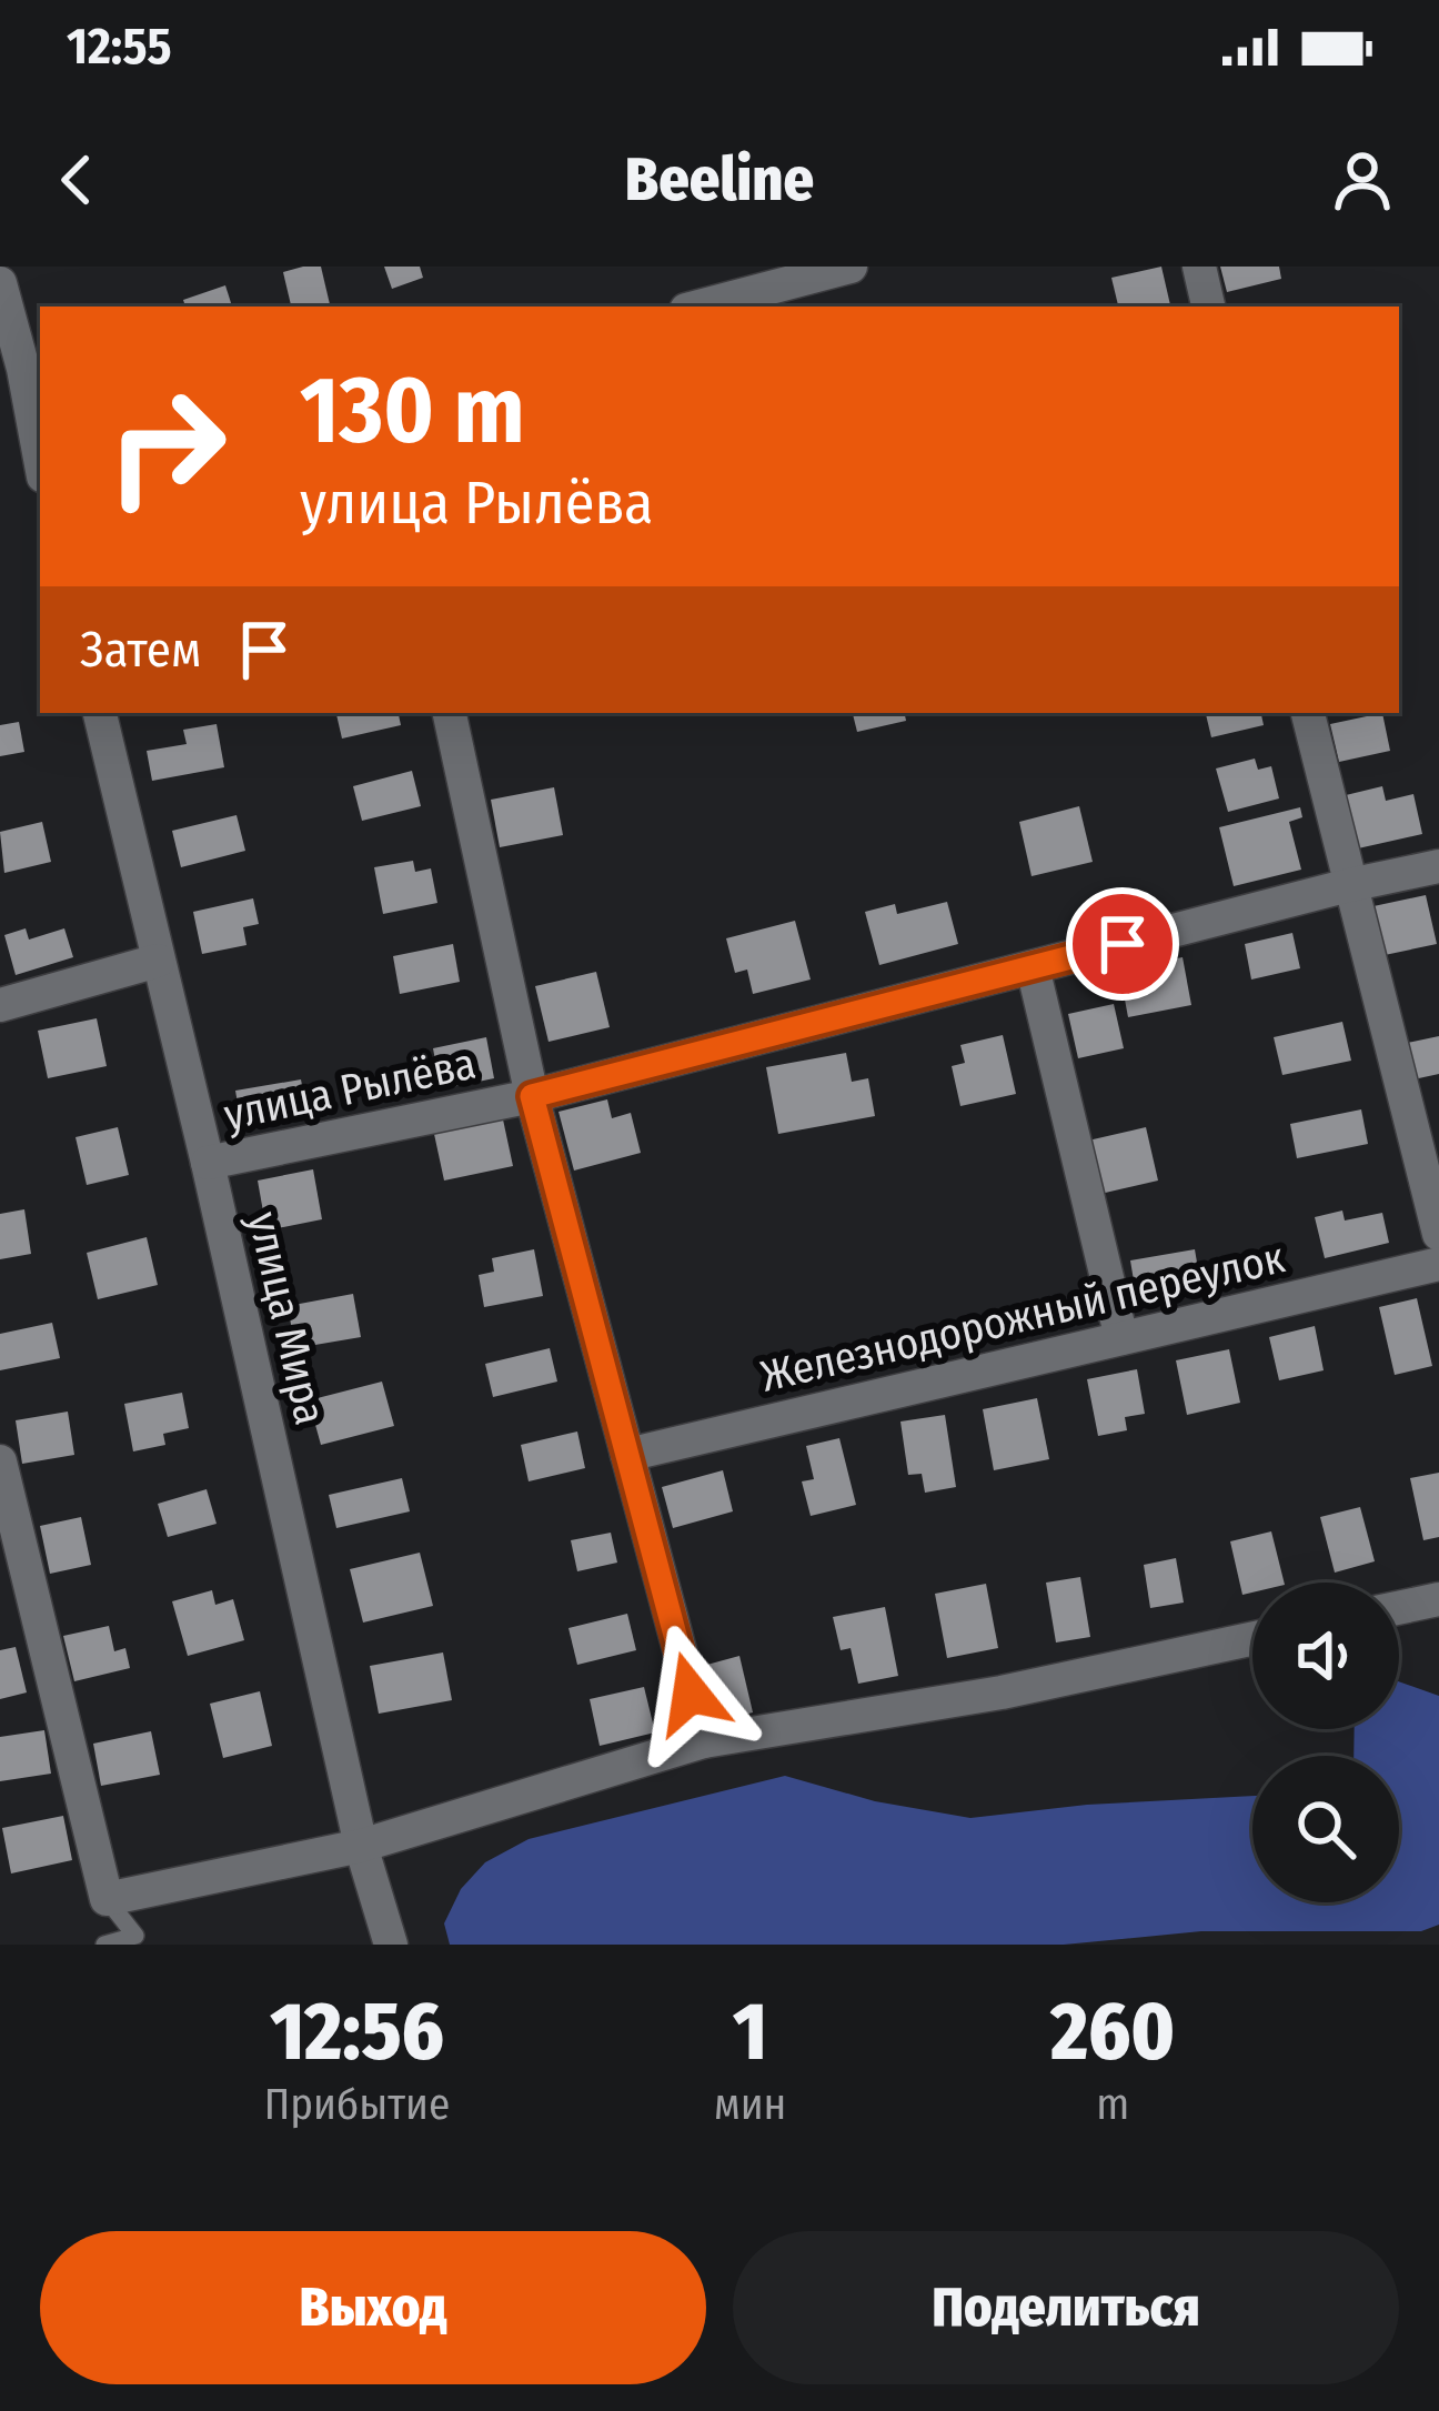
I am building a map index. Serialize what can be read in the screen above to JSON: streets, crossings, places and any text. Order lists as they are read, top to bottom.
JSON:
{
  "streets": {
    "street": ["улица Рылёва", "Железнодорожный переулок", "улица Мира"]
  },
  "crossings": [
    ["улица Рылёва", "улица Мира"]
  ],
  "page": {
    "status": "12:55",
    "header": "Beeline",
    "turn": ["130 m", "улица Рылёва"],
    "then": "Затем",
    "eta": [
      "12:56",
      "Прибытие",
      "1",
      "мин",
      "260",
      "m"
    ],
    "buttons": ["Выход", "Поделиться"]
  }
}
